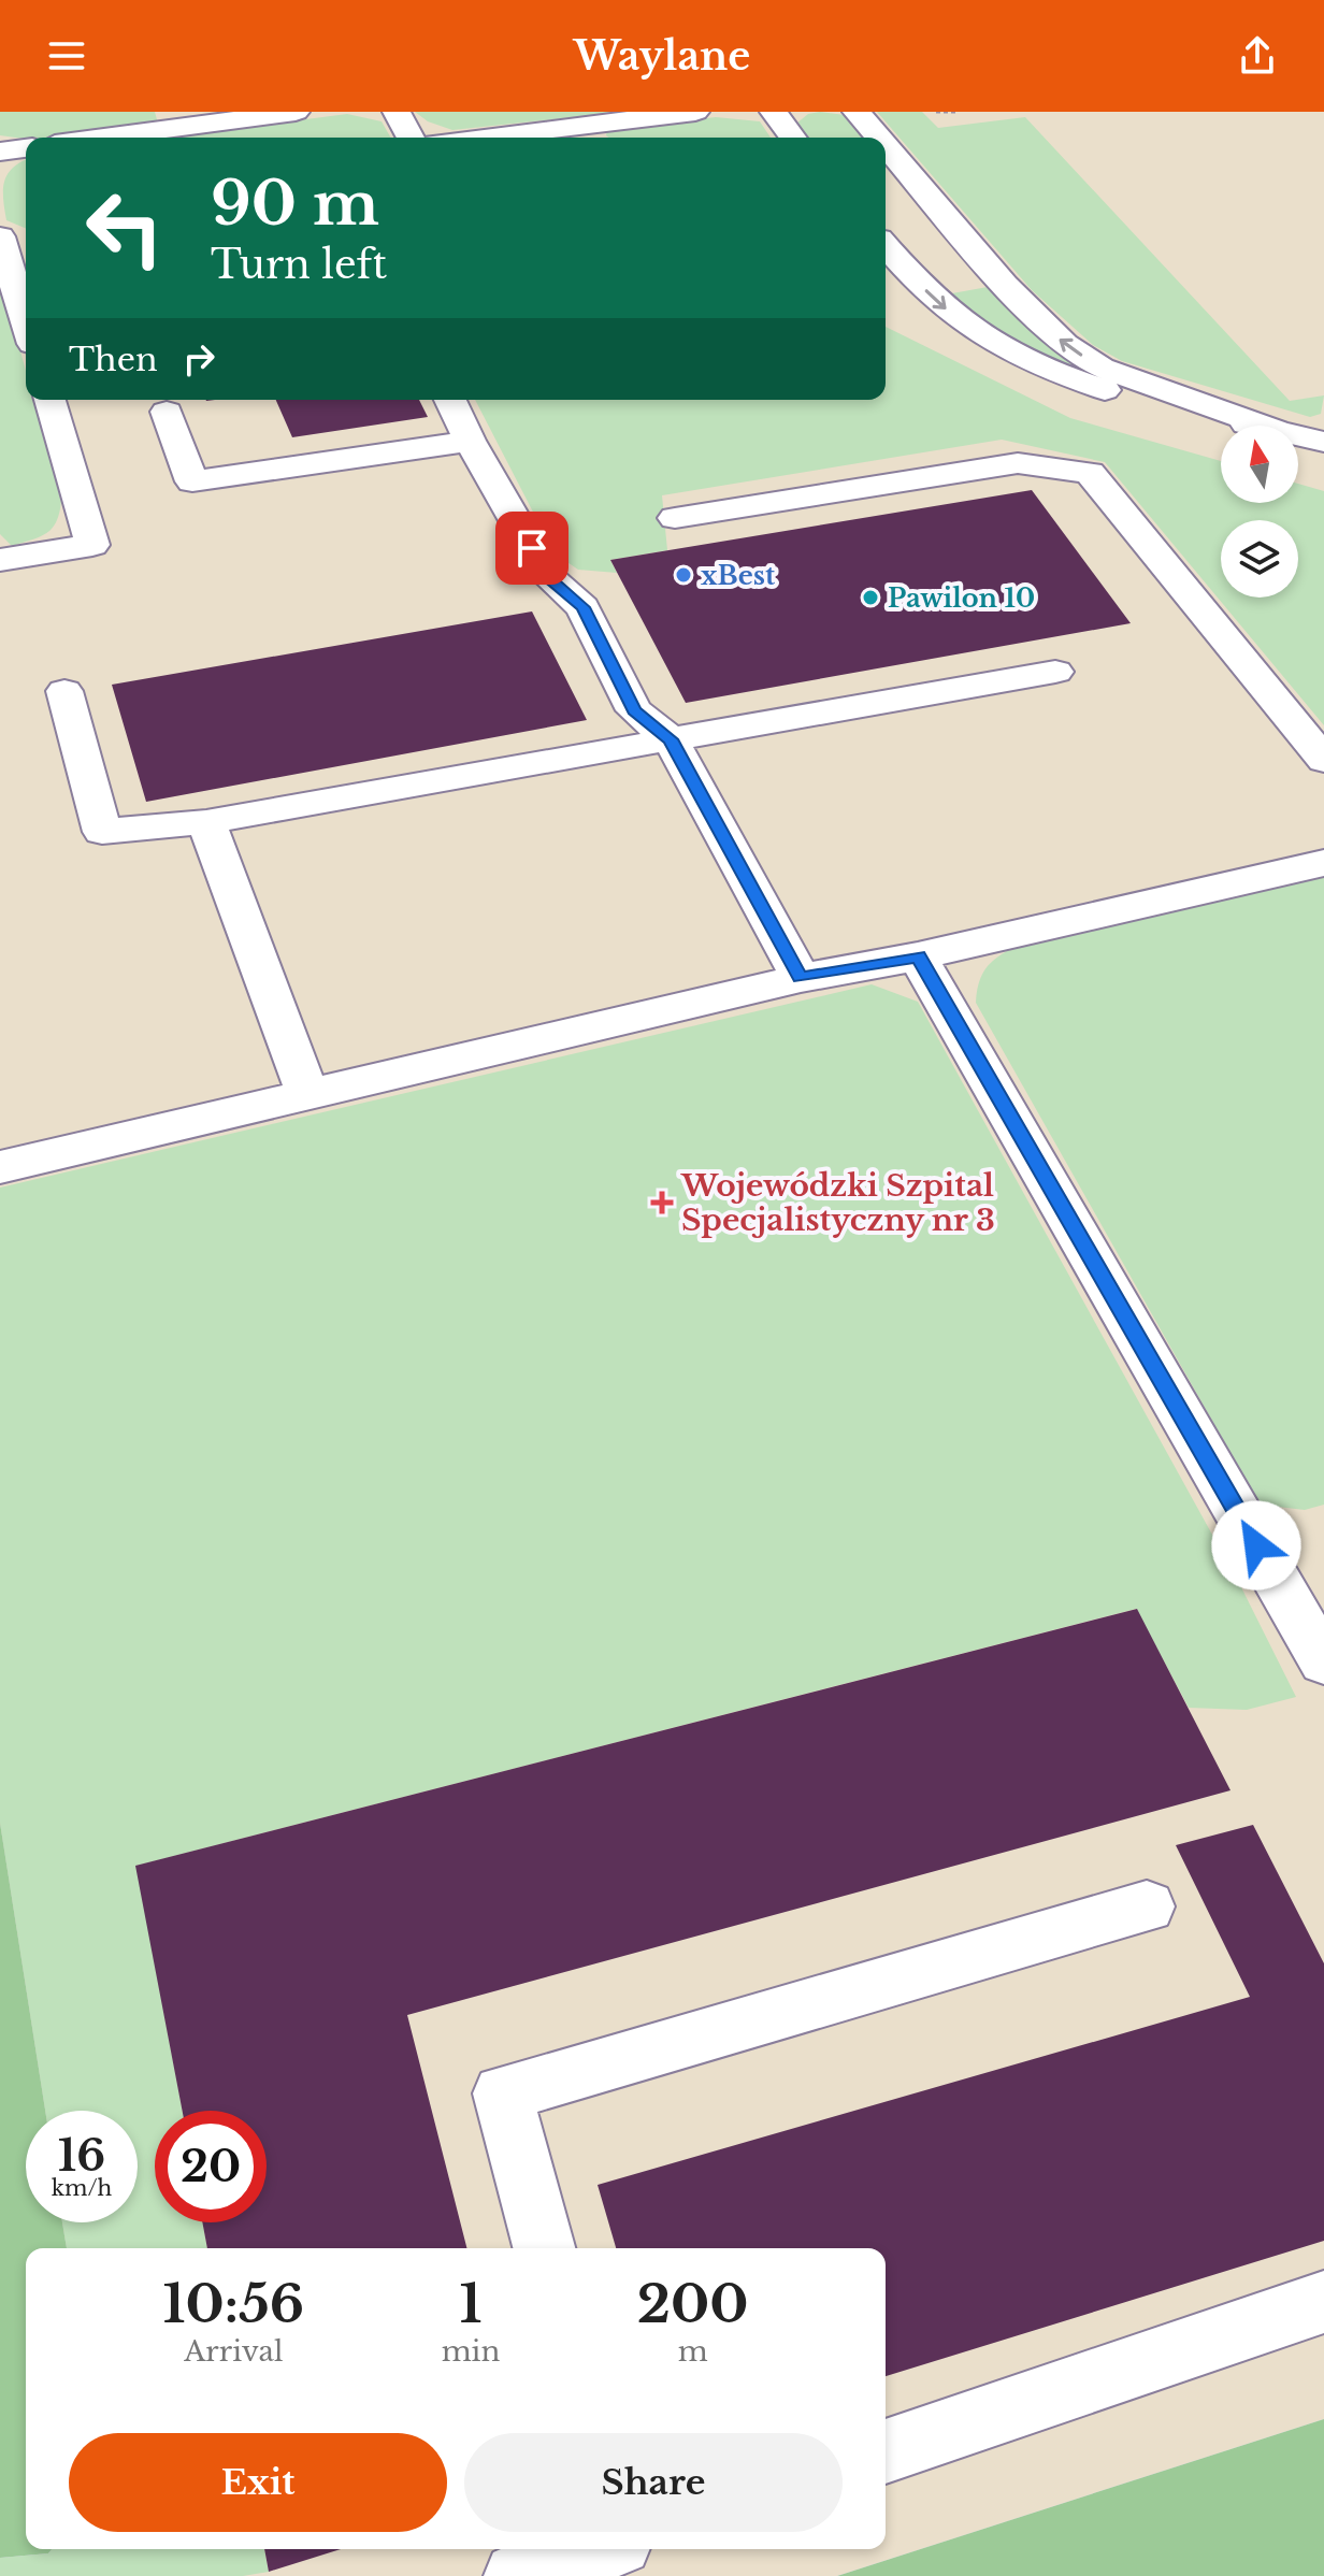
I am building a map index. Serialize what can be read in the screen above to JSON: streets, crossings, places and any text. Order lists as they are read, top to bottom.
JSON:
{
  "places": {
    "other": ["xBest", "Pawilon 10"],
    "health": ["Wojewódzki Szpital Specjalistyczny nr 3"]
  },
  "north": "top",
  "page": {
    "header": "Waylane",
    "turn": ["90 m", "Turn left"],
    "then": "Then",
    "speed": "16 km/h",
    "limit": "20",
    "eta": [
      "10:56",
      "Arrival",
      "1",
      "min",
      "200",
      "m"
    ],
    "buttons": ["Exit", "Share"]
  }
}
